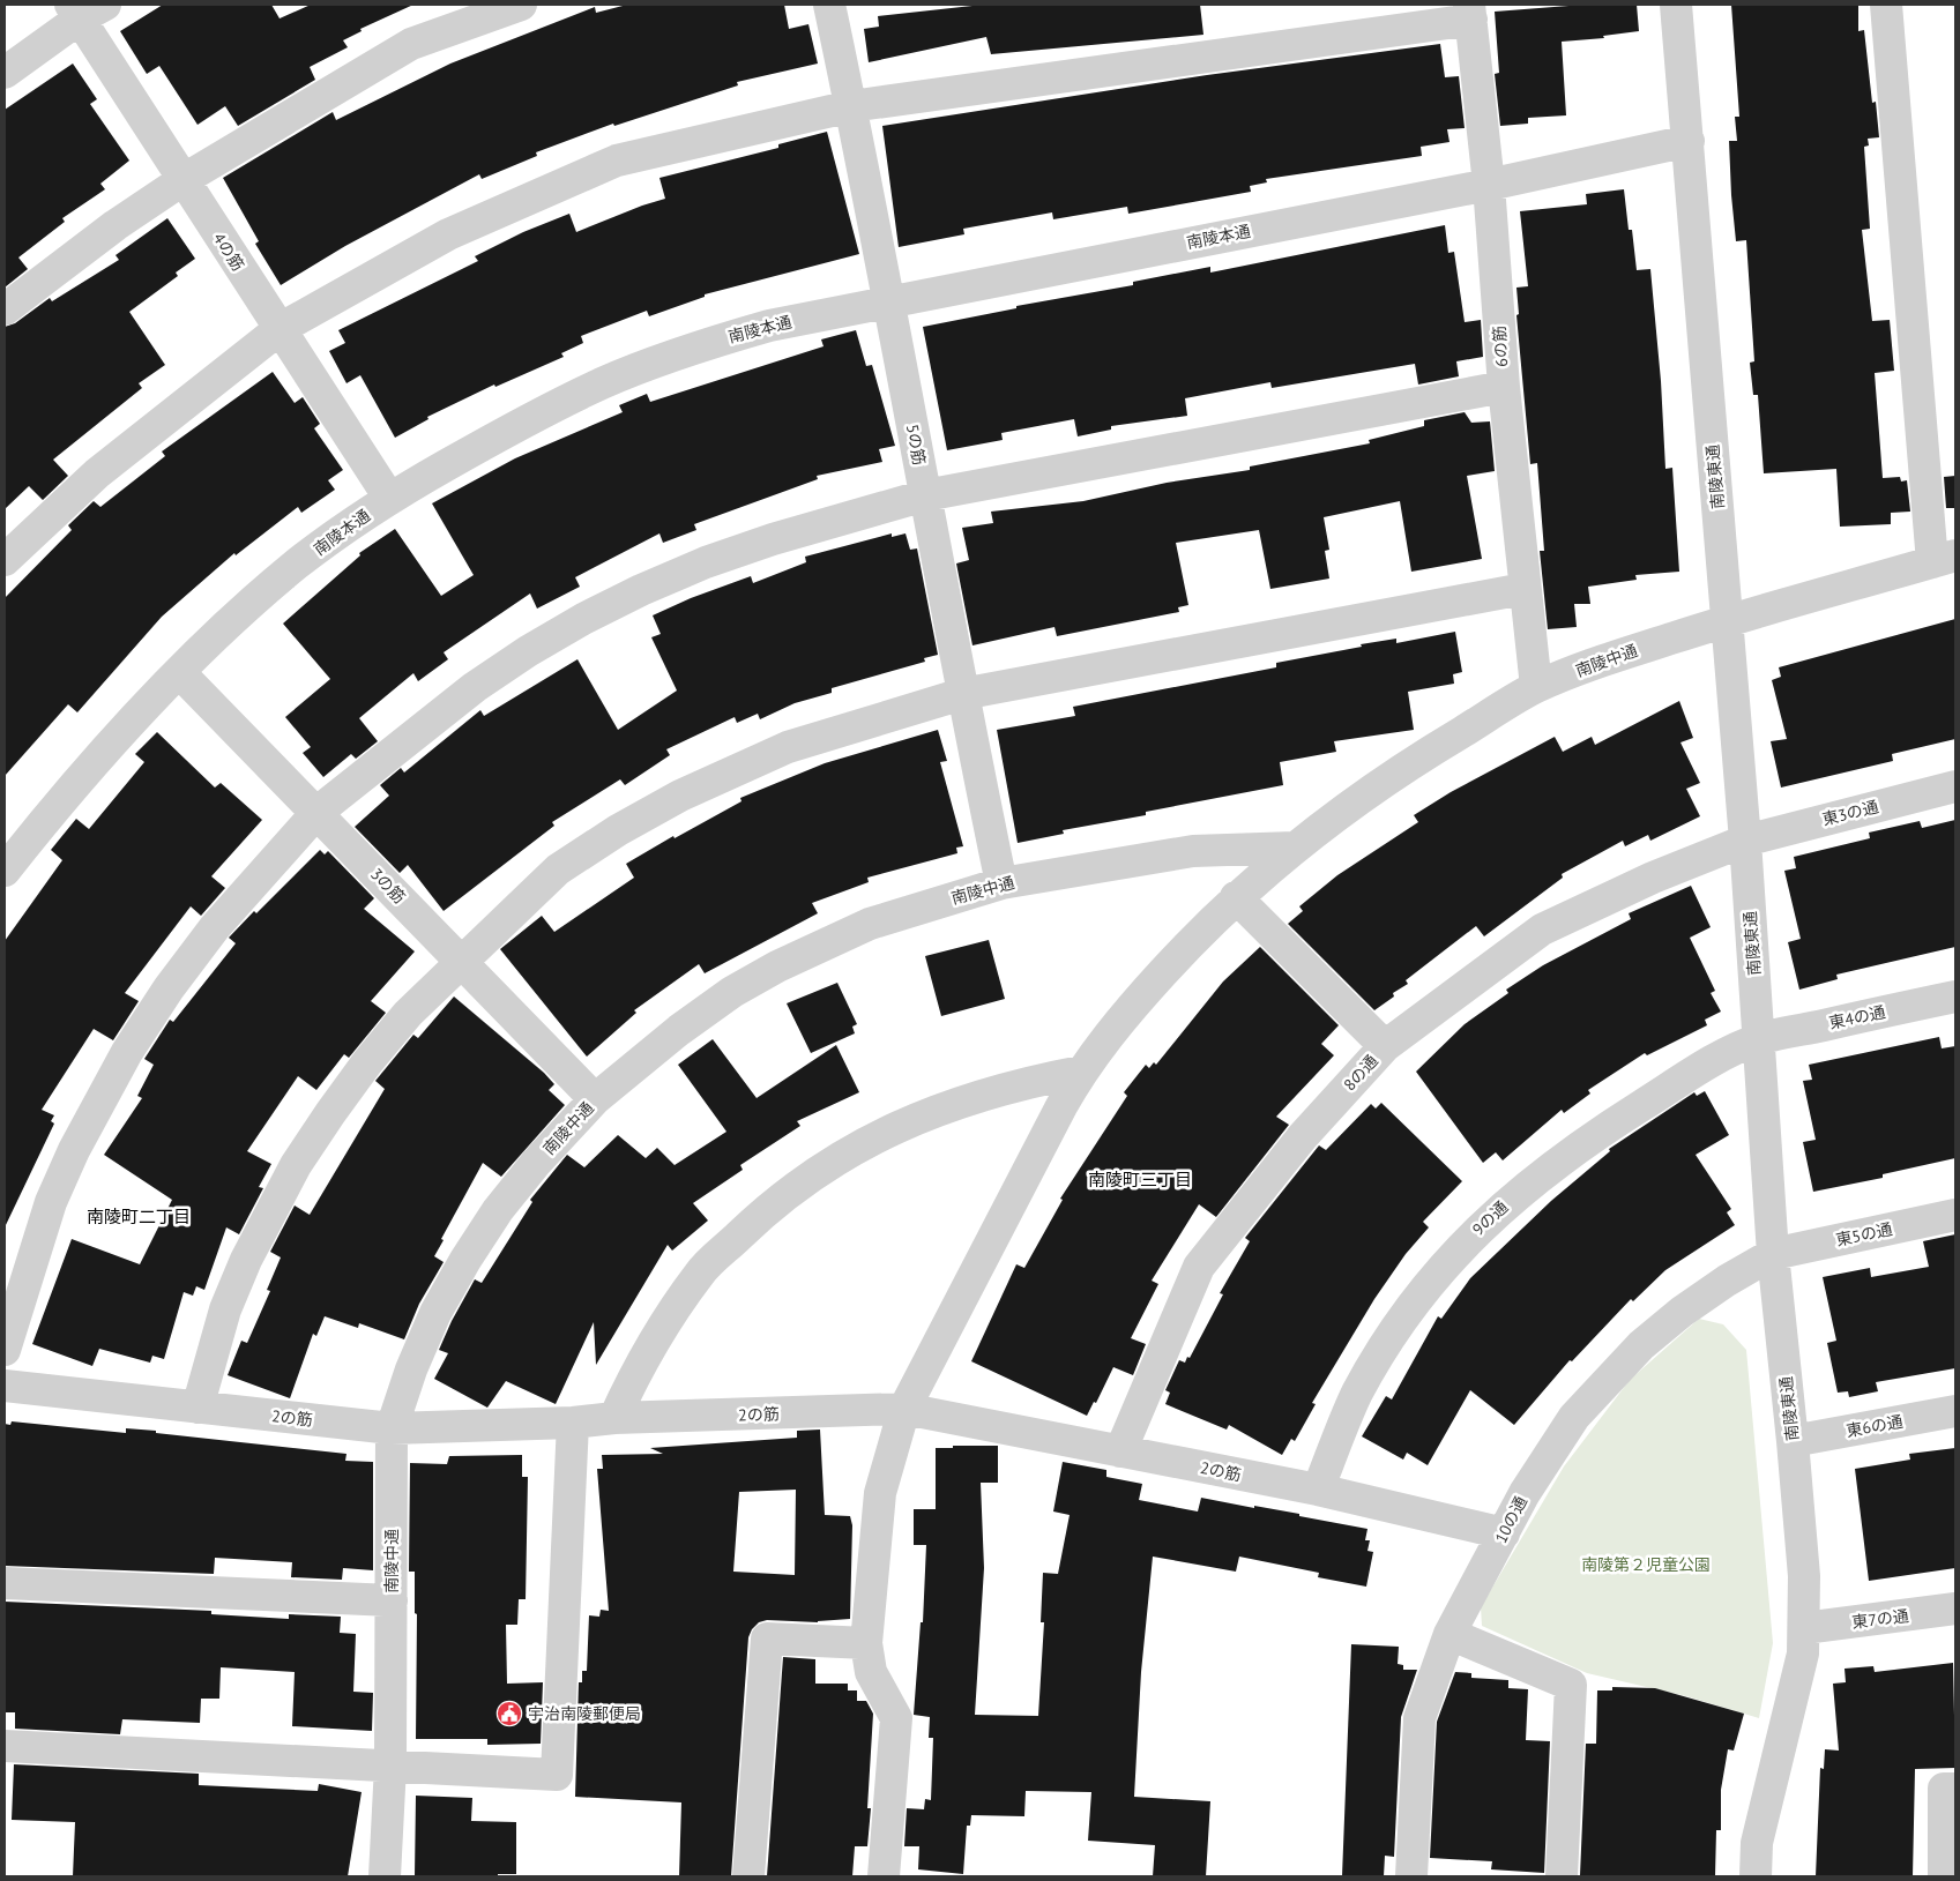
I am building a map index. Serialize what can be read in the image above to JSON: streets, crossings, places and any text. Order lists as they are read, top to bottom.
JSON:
{
  "streets": {
    "street": [
      "南陵本通",
      "4の筋",
      "6の筋",
      "5の筋",
      "南陵東通",
      "南陵中通",
      "東3の通",
      "3の筋",
      "東4の通",
      "8の通",
      "9の通",
      "東5の通",
      "2の筋",
      "東6の通",
      "10の通",
      "東7の通"
    ]
  },
  "crossings": [
    ["南陵本通", "4の筋"],
    ["南陵本通", "6の筋"],
    ["南陵本通", "5の筋"],
    ["南陵本通", "南陵東通"],
    ["南陵本通", "3の筋"],
    ["6の筋", "南陵中通"],
    ["5の筋", "南陵中通"],
    ["南陵東通", "南陵中通"],
    ["南陵東通", "東3の通"],
    ["南陵東通", "東4の通"],
    ["南陵東通", "8の通"],
    ["南陵東通", "9の通"],
    ["南陵東通", "東5の通"],
    ["南陵東通", "東6の通"],
    ["南陵東通", "10の通"],
    ["南陵東通", "東7の通"],
    ["南陵中通", "3の筋"],
    ["南陵中通", "2の筋"],
    ["東3の通", "8の通"],
    ["東4の通", "9の通"],
    ["8の通", "2の筋"],
    ["9の通", "2の筋"],
    ["東5の通", "10の通"],
    ["2の筋", "10の通"]
  ],
  "districts": ["南陵町三丁目", "南陵町二丁目"],
  "parks": ["南陵第２児童公園"],
  "places": {
    "public building": ["宇治南陵郵便局"]
  }
}
